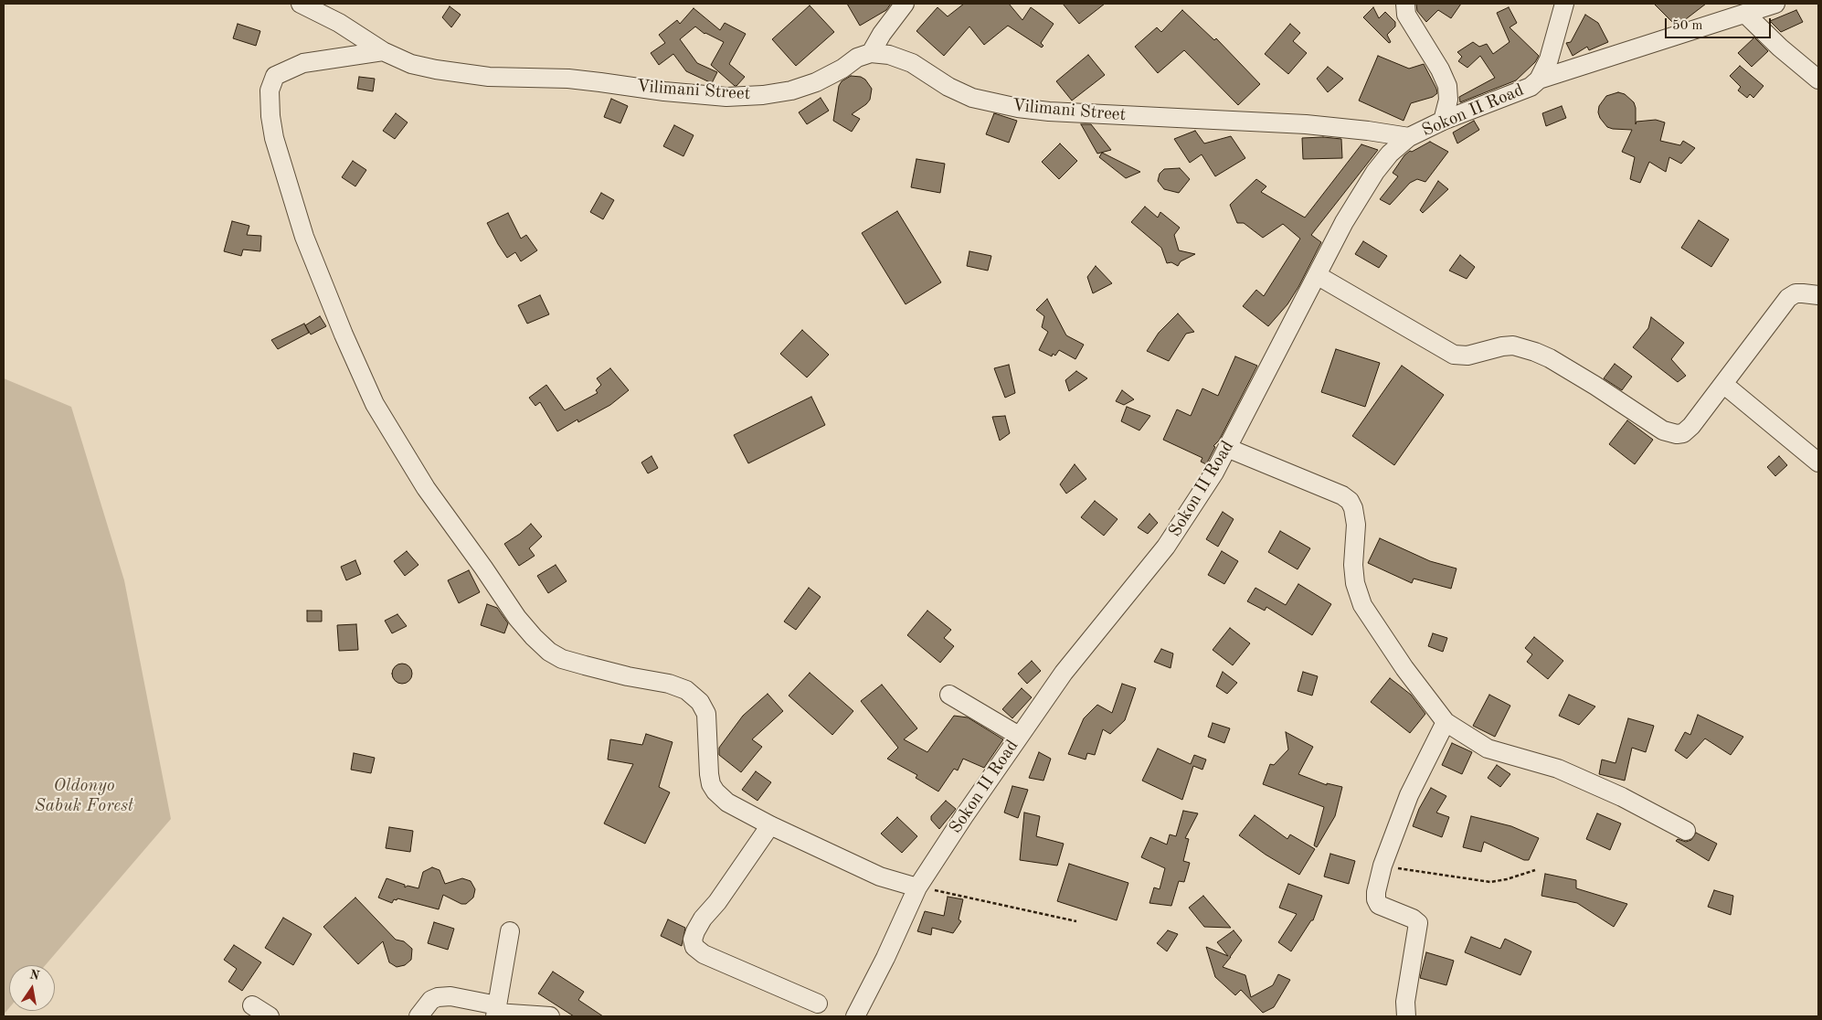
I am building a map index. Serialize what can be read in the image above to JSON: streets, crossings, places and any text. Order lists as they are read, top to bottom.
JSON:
{
  "streets": {
    "street": ["Vilimani Street", "Sokon II Road"]
  },
  "crossings": [
    ["Vilimani Street", "Sokon II Road"]
  ],
  "parks": ["Oldonyo Sabuk Forest"],
  "scale_bar": "50 m",
  "north": "top"
}
